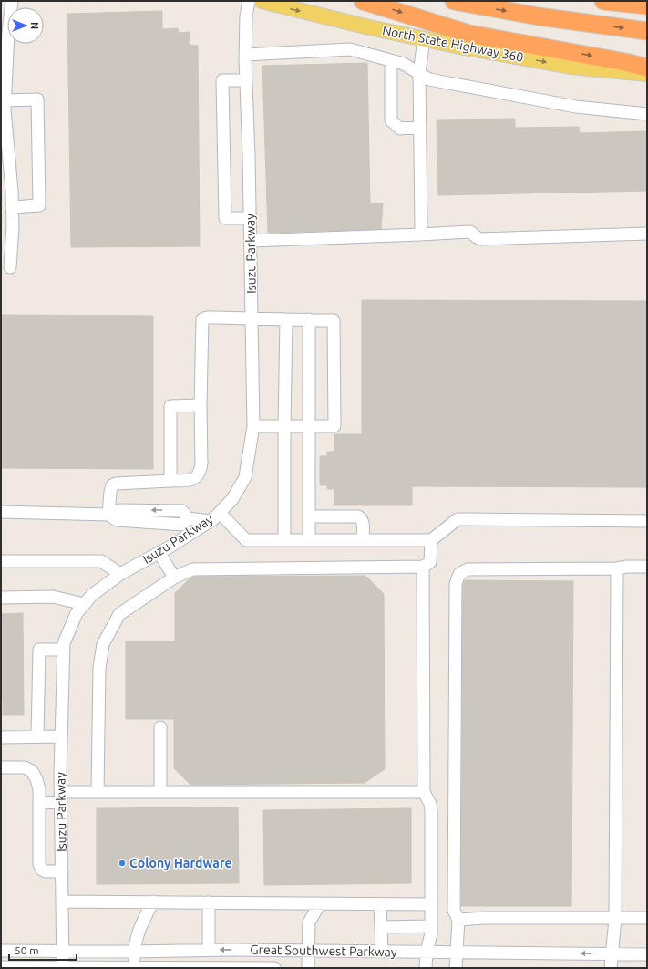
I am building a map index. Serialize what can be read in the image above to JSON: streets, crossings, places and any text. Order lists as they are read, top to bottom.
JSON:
{
  "streets": {
    "main road": ["North State Highway 360"],
    "street": ["Isuzu Parkway", "Great Southwest Parkway"]
  },
  "crossings": [
    ["Isuzu Parkway", "Great Southwest Parkway"]
  ],
  "one_way": ["North State Highway 360"],
  "places": ["Colony Hardware"],
  "scale_bar": "50 m",
  "north": "right"
}
